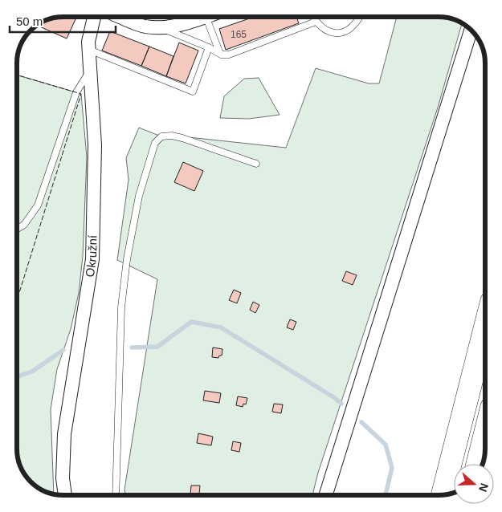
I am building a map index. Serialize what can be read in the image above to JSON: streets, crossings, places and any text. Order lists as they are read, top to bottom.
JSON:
{
  "streets": {
    "street": ["Okružní"]
  },
  "house_numbers": ["165"],
  "scale_bar": "50 m",
  "north": "right"
}
